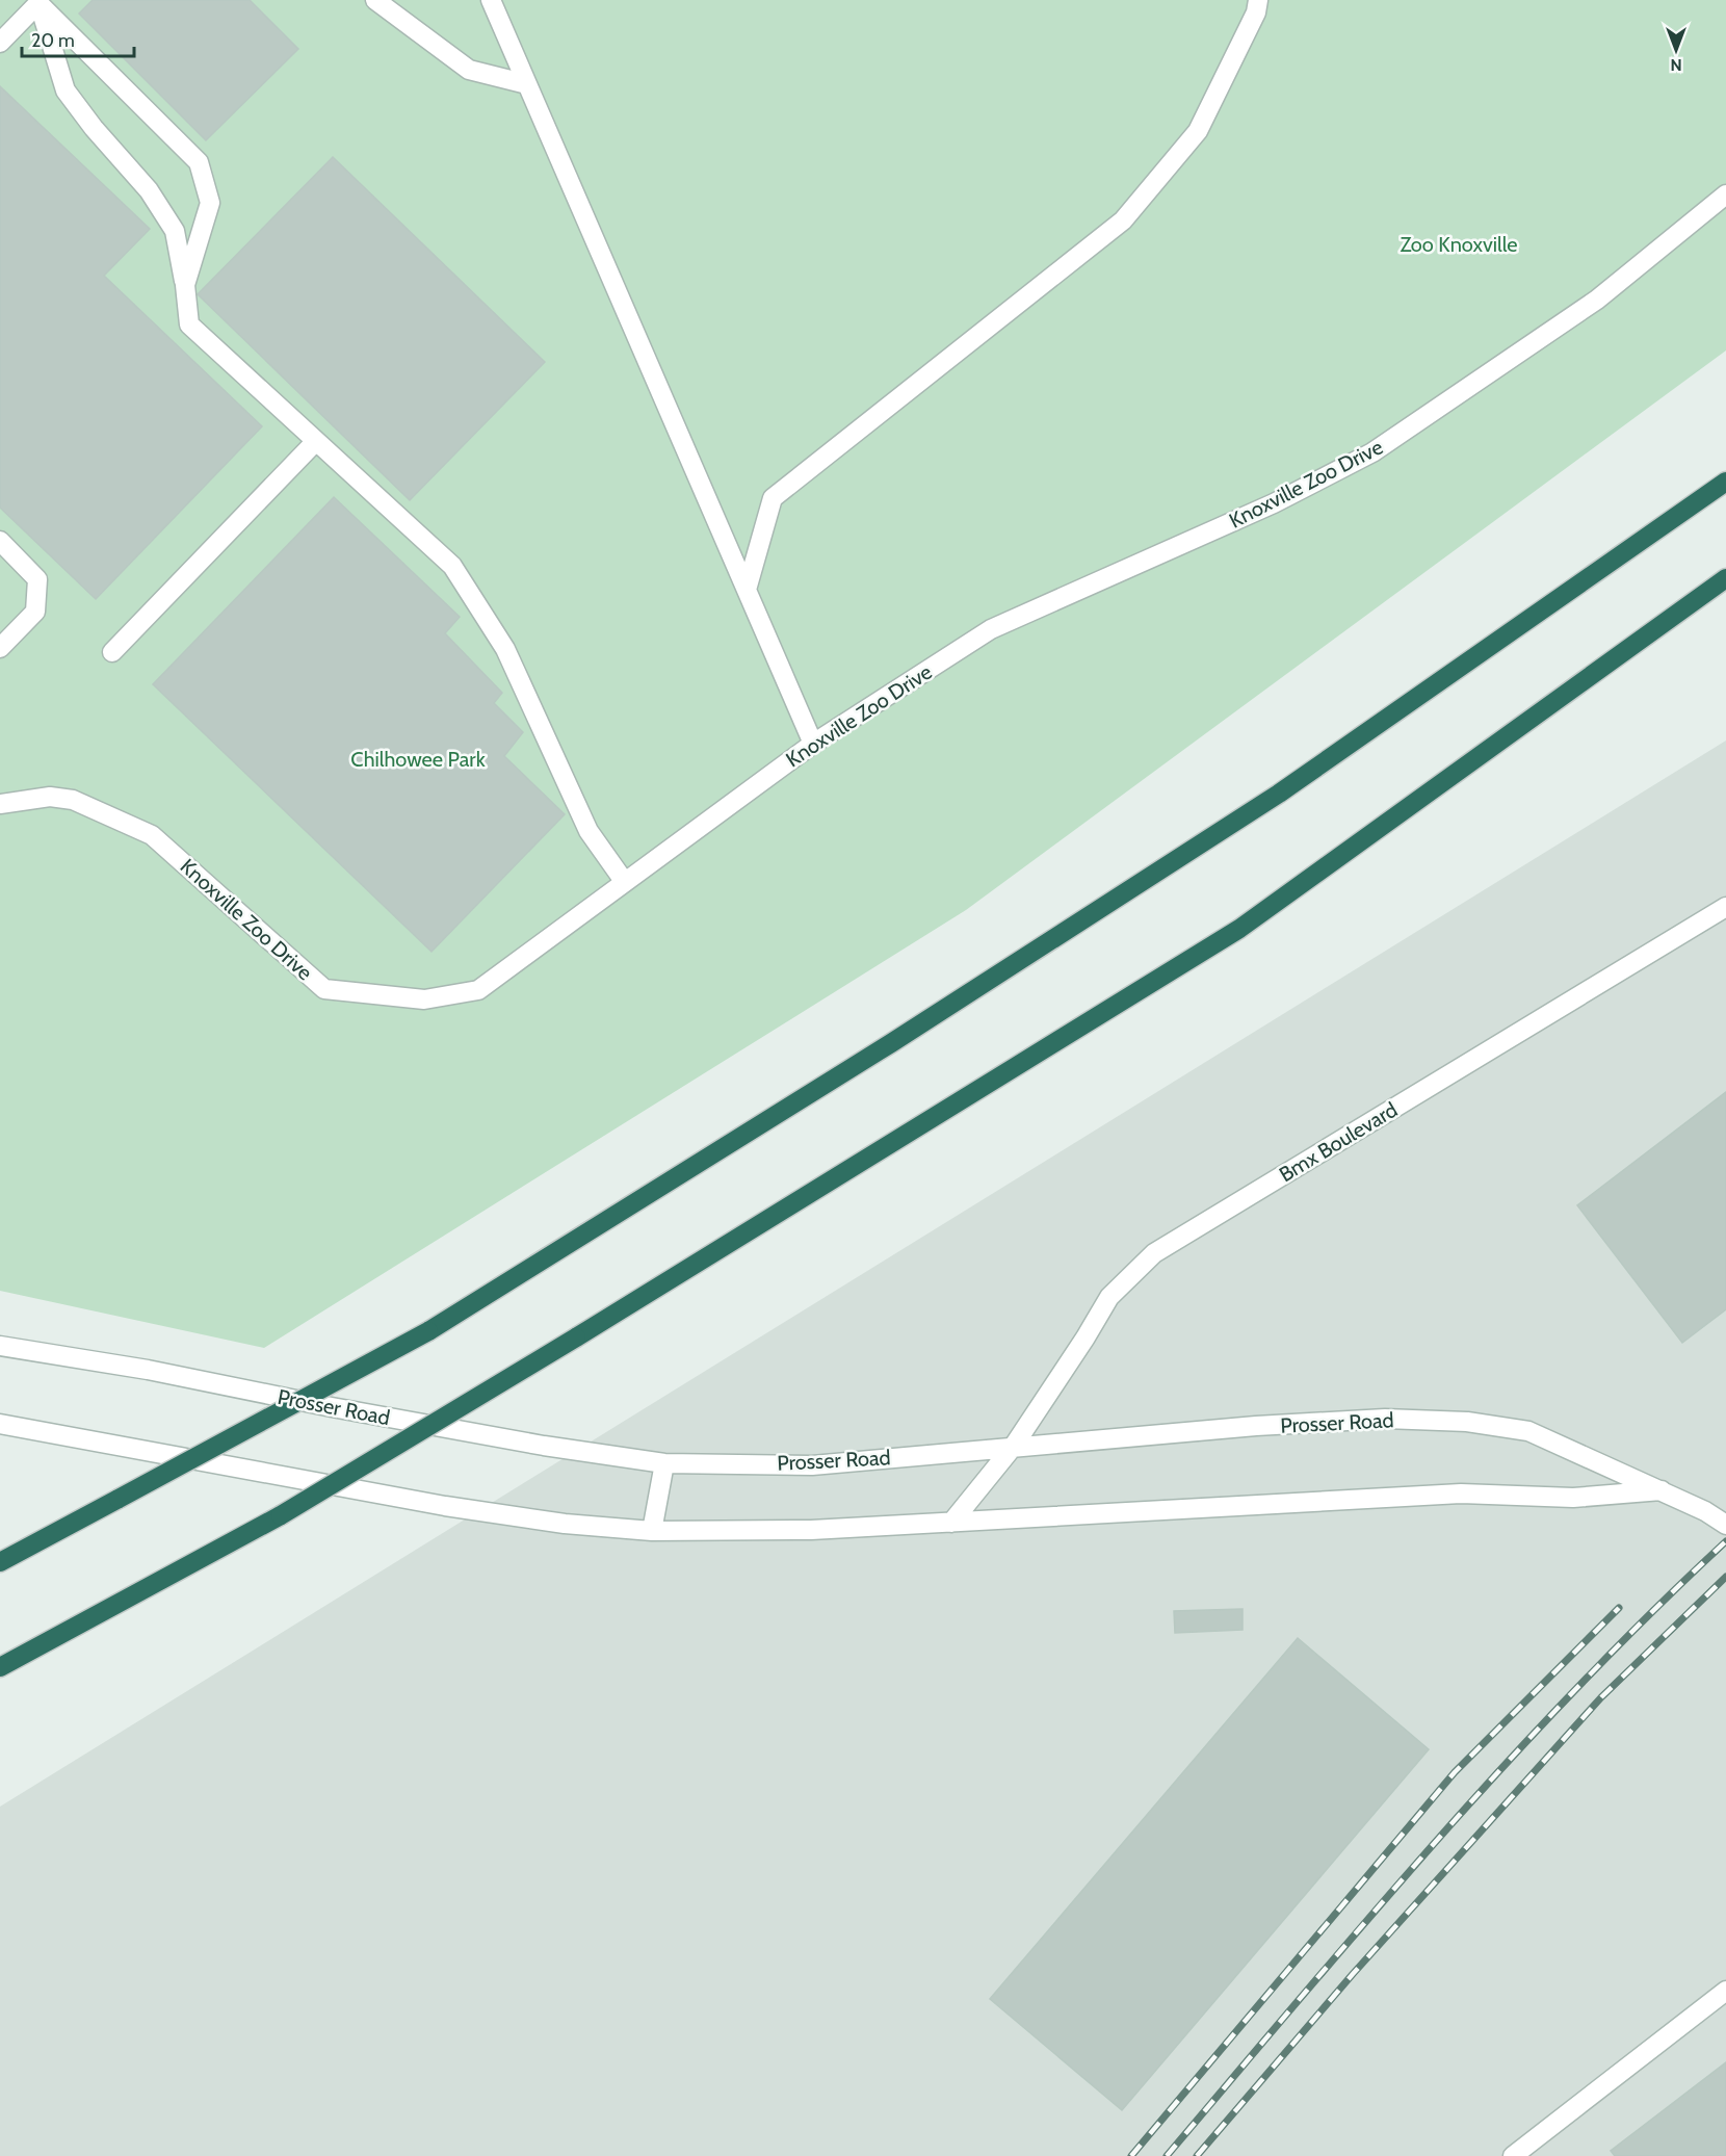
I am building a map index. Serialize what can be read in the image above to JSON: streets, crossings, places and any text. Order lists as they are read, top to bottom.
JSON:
{
  "streets": {
    "street": ["Knoxville Zoo Drive", "Bmx Boulevard", "Prosser Road"]
  },
  "crossings": [
    ["Bmx Boulevard", "Prosser Road"]
  ],
  "parks": ["Zoo Knoxville", "Chilhowee Park"],
  "scale_bar": "20 m",
  "north": "bottom"
}
